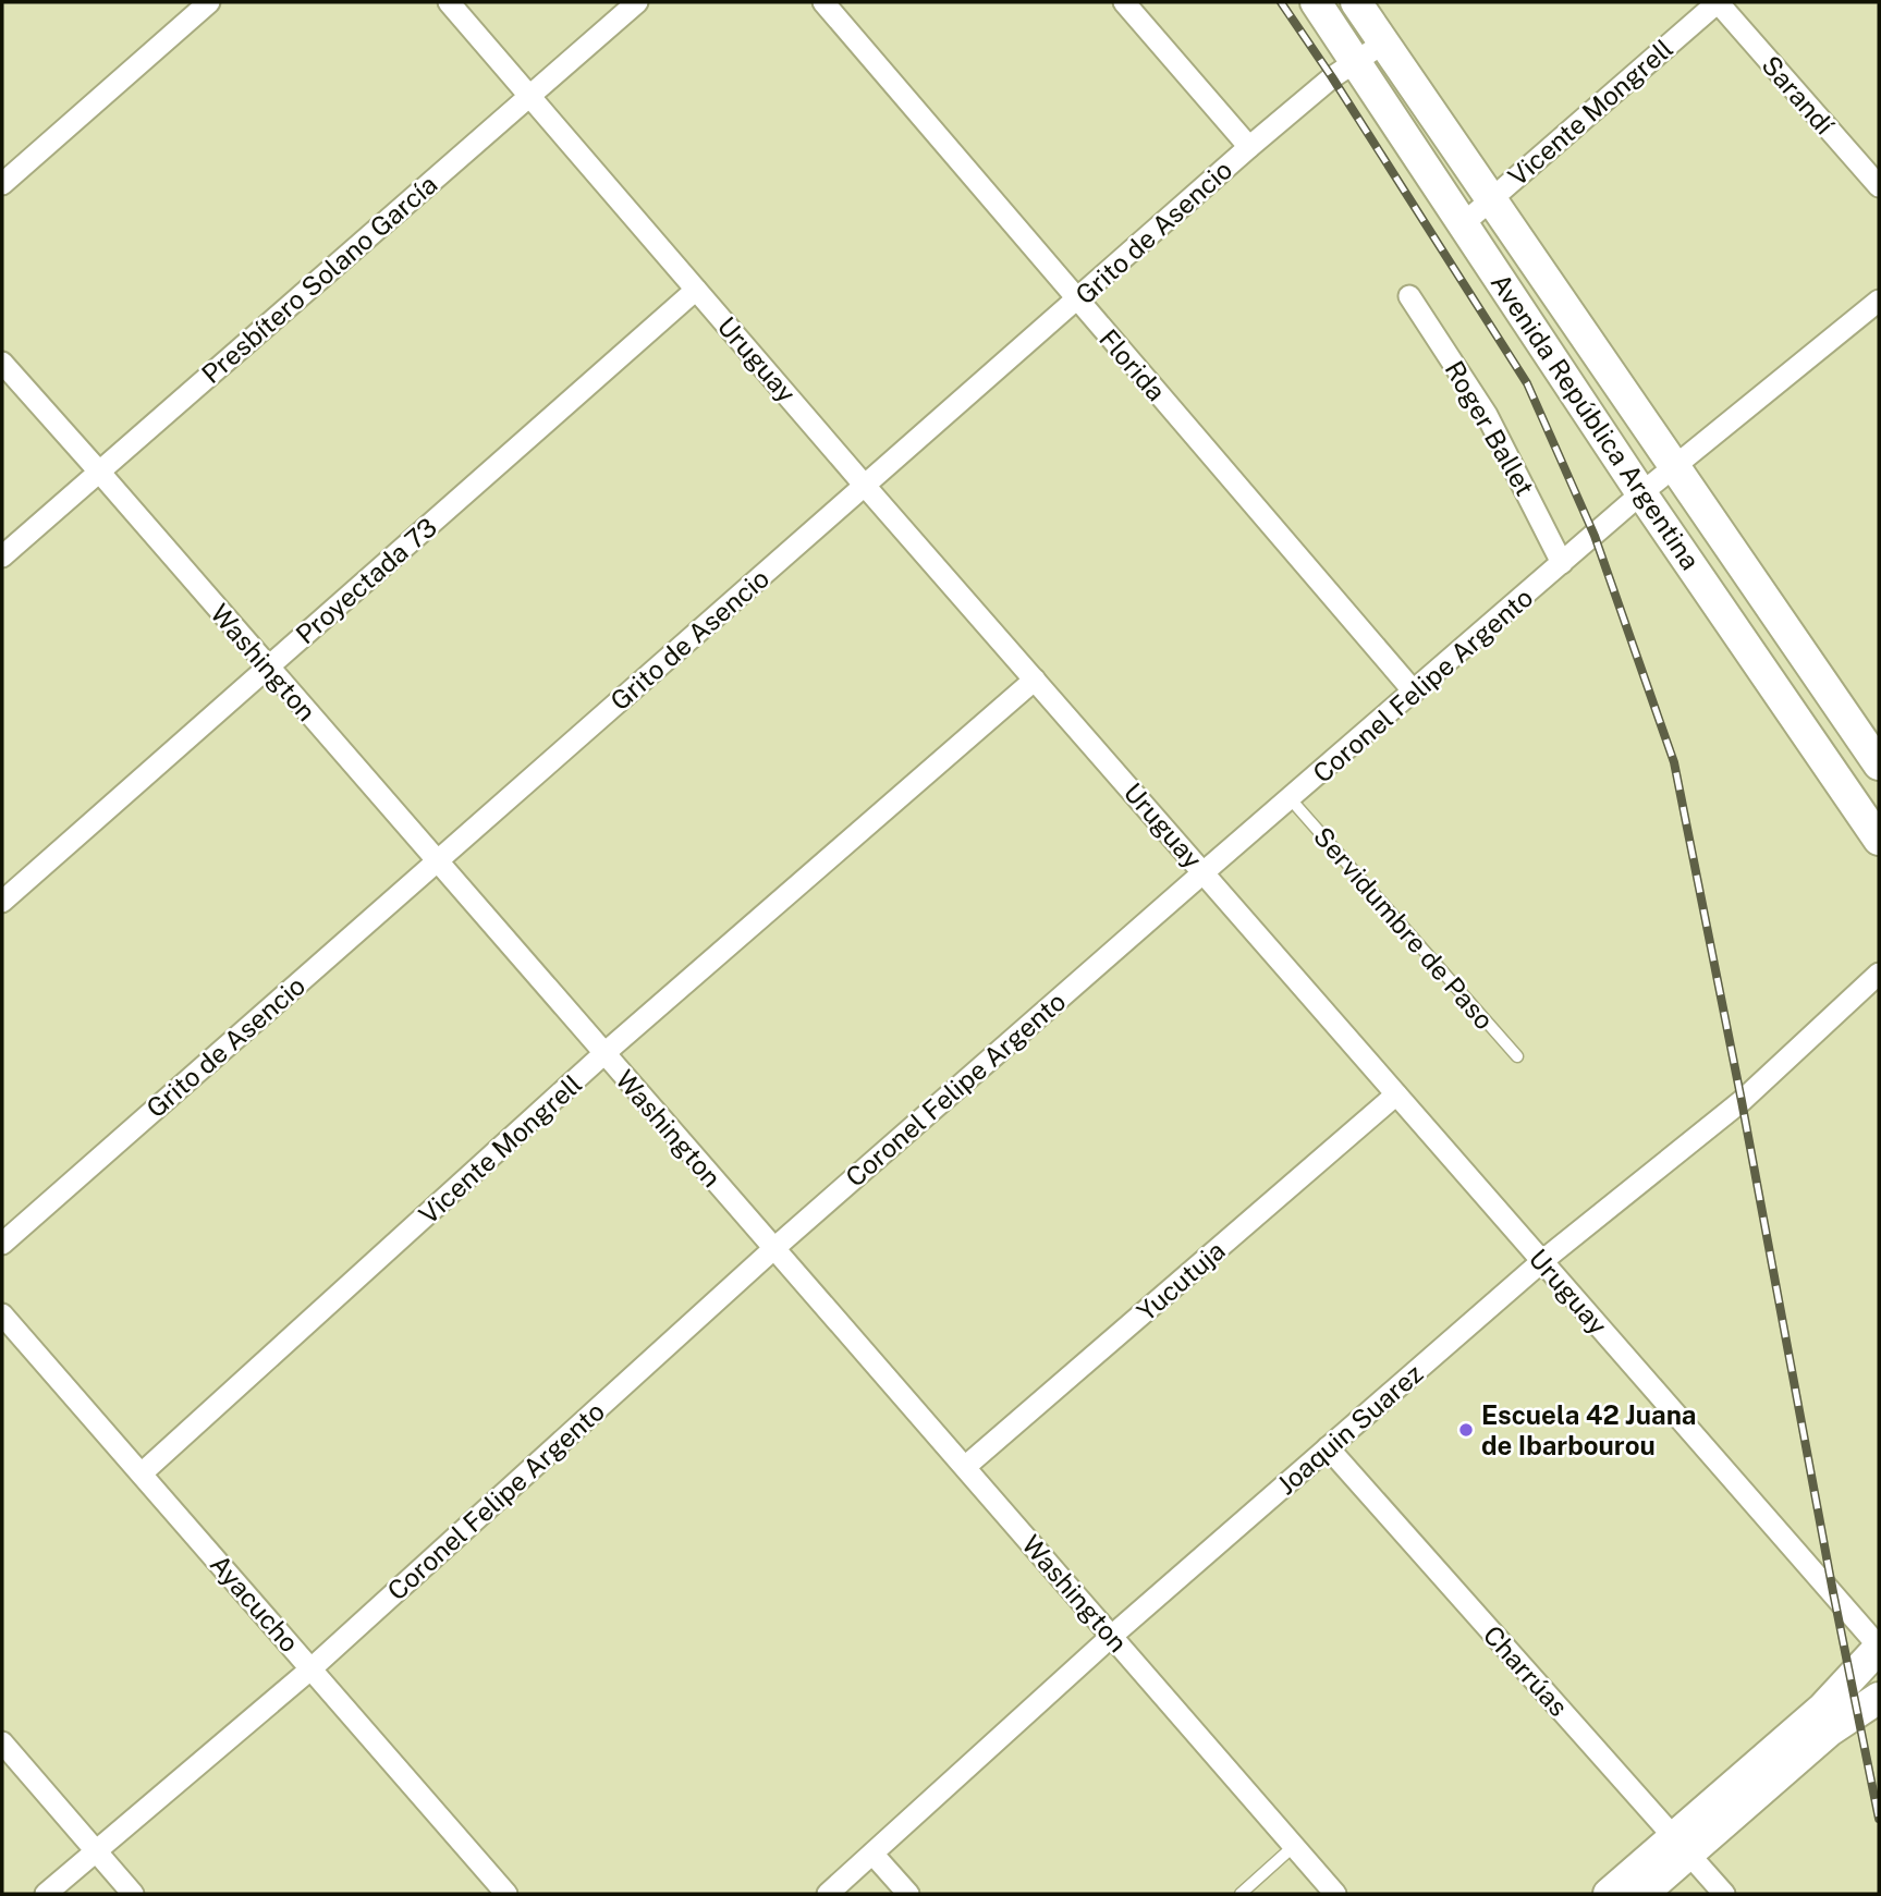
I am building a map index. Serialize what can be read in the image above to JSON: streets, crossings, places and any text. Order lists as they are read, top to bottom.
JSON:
{
  "streets": {
    "street": [
      "Sarandí",
      "Vicente Mongrell",
      "Grito de Asencio",
      "Presbítero Solano García",
      "Uruguay",
      "Florida",
      "Avenida República Argentina",
      "Roger Ballet",
      "Proyectada 73",
      "Washington",
      "Coronel Felipe Argento",
      "Yucutuja",
      "Joaquin Suarez",
      "Ayacucho",
      "Charrúas"
    ],
    "lane": ["Servidumbre de Paso"]
  },
  "crossings": [
    ["Sarandí", "Vicente Mongrell"],
    ["Vicente Mongrell", "Uruguay"],
    ["Vicente Mongrell", "Avenida República Argentina"],
    ["Vicente Mongrell", "Washington"],
    ["Vicente Mongrell", "Ayacucho"],
    ["Grito de Asencio", "Uruguay"],
    ["Grito de Asencio", "Florida"],
    ["Grito de Asencio", "Avenida República Argentina"],
    ["Grito de Asencio", "Washington"],
    ["Presbítero Solano García", "Uruguay"],
    ["Presbítero Solano García", "Washington"],
    ["Uruguay", "Proyectada 73"],
    ["Uruguay", "Coronel Felipe Argento"],
    ["Uruguay", "Yucutuja"],
    ["Uruguay", "Joaquin Suarez"],
    ["Florida", "Coronel Felipe Argento"],
    ["Avenida República Argentina", "Coronel Felipe Argento"],
    ["Roger Ballet", "Coronel Felipe Argento"],
    ["Proyectada 73", "Washington"],
    ["Washington", "Coronel Felipe Argento"],
    ["Washington", "Yucutuja"],
    ["Washington", "Joaquin Suarez"],
    ["Coronel Felipe Argento", "Servidumbre de Paso"],
    ["Coronel Felipe Argento", "Ayacucho"],
    ["Joaquin Suarez", "Charrúas"]
  ],
  "places": ["Escuela 42 Juana de Ibarbourou"]
}
